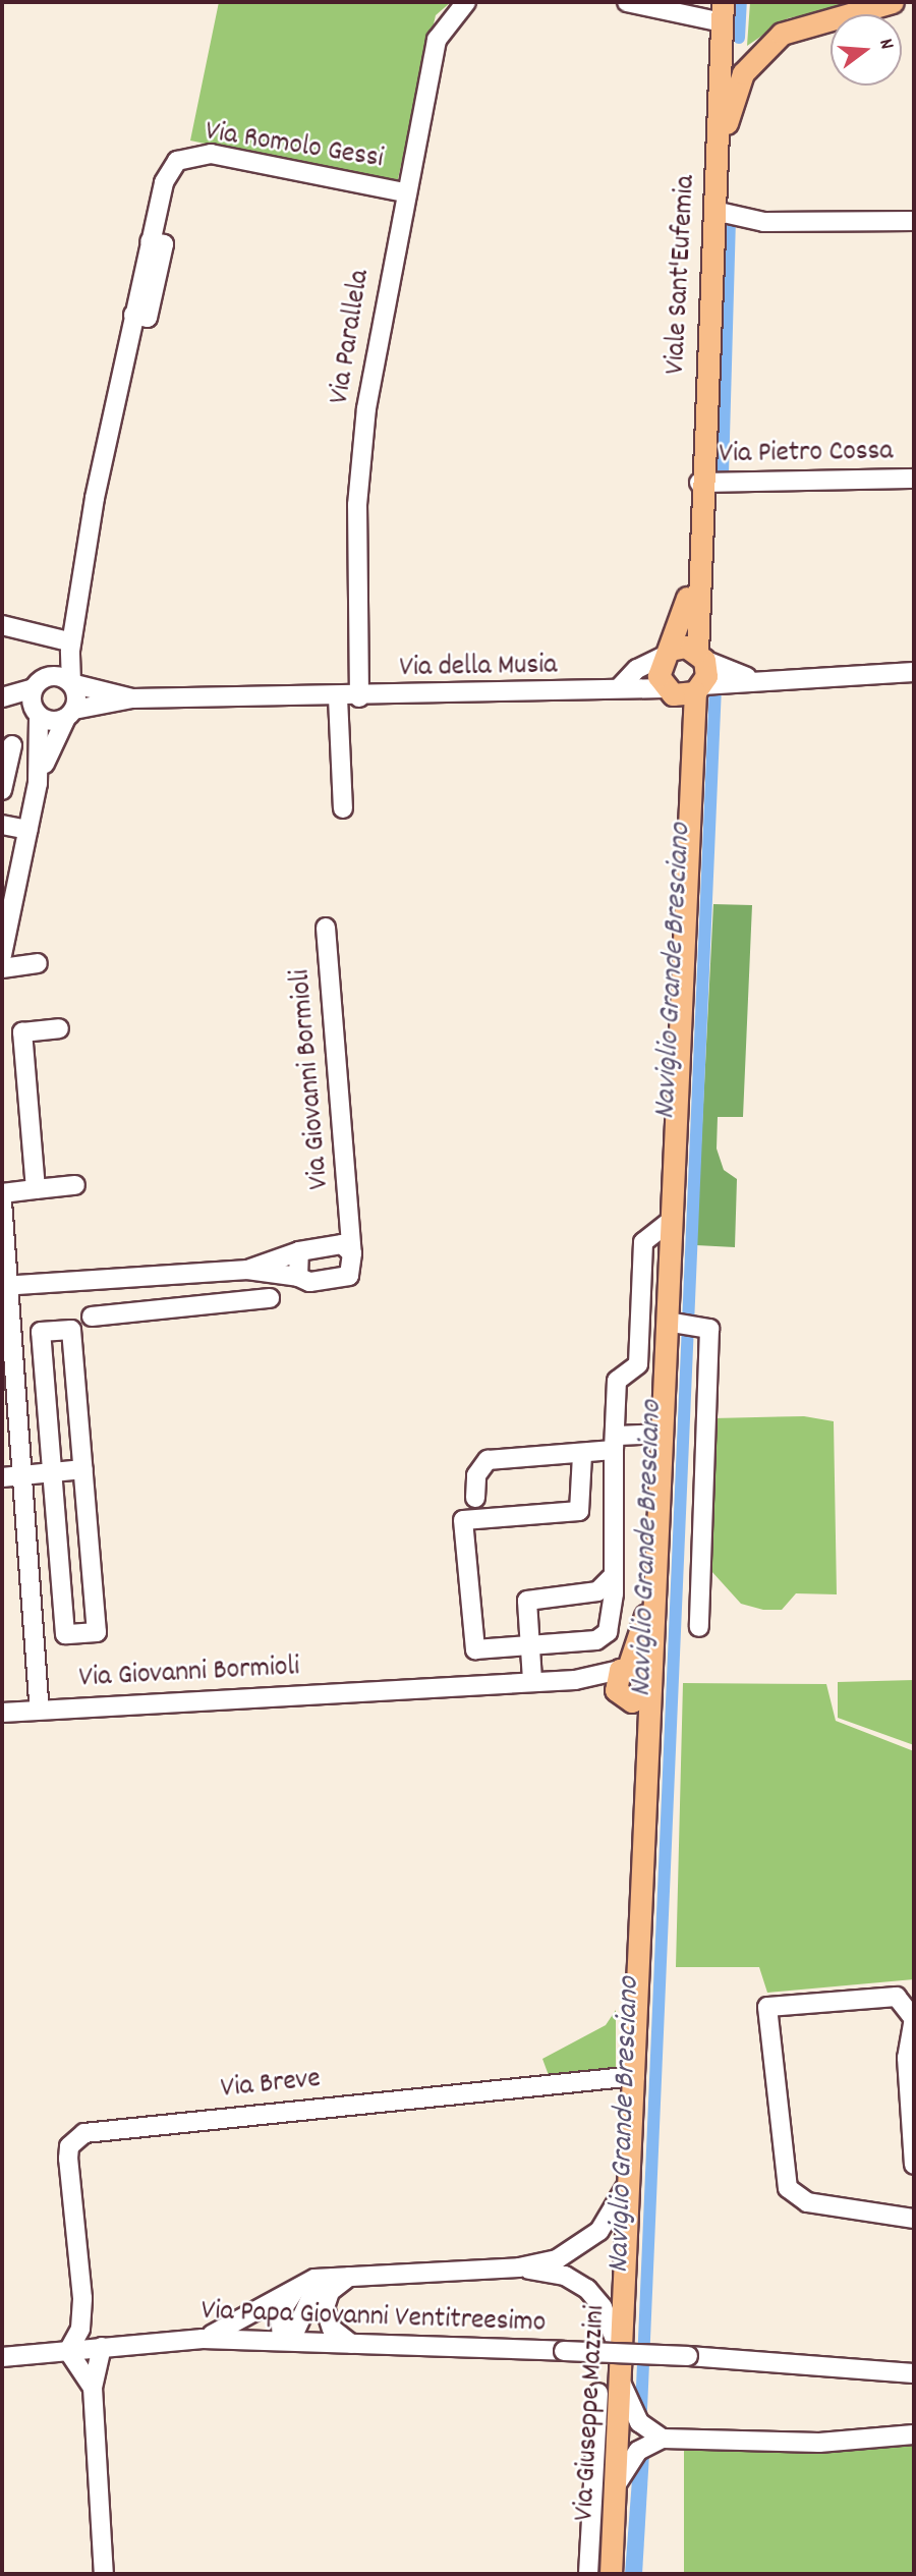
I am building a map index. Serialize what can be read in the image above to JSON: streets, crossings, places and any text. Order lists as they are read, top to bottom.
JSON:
{
  "streets": {
    "main road": ["Viale Sant'Eufemia", "Via Giuseppe Mazzini"],
    "street": [
      "Via Romolo Gessi",
      "Via Parallela",
      "Via Pietro Cossa",
      "Via della Musia",
      "Via Giovanni Bormioli",
      "Via Breve",
      "Via Papa Giovanni Ventitreesimo"
    ]
  },
  "crossings": [
    ["Via Romolo Gessi", "Via Parallela"],
    ["Via Romolo Gessi", "Via della Musia"],
    ["Viale Sant'Eufemia", "Via Pietro Cossa"],
    ["Viale Sant'Eufemia", "Via della Musia"],
    ["Viale Sant'Eufemia", "Via Giuseppe Mazzini"],
    ["Via Parallela", "Via della Musia"],
    ["Via Breve", "Via Giuseppe Mazzini"]
  ],
  "water": ["Naviglio Grande Bresciano"],
  "north": "right"
}
